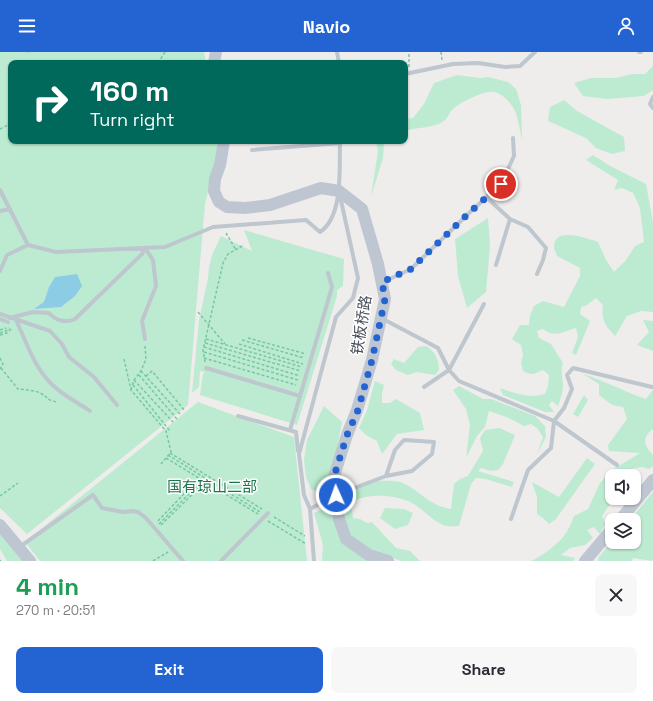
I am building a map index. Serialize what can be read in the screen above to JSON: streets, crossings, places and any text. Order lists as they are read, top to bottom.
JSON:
{
  "streets": {
    "street": ["铁板桥路"]
  },
  "parks": ["国有琼山二部"],
  "page": {
    "header": "Navio",
    "turn": ["160 m", "Turn right"],
    "heading": ["4 min", "270 m · 20:51"],
    "buttons": ["Exit", "Share"]
  }
}
